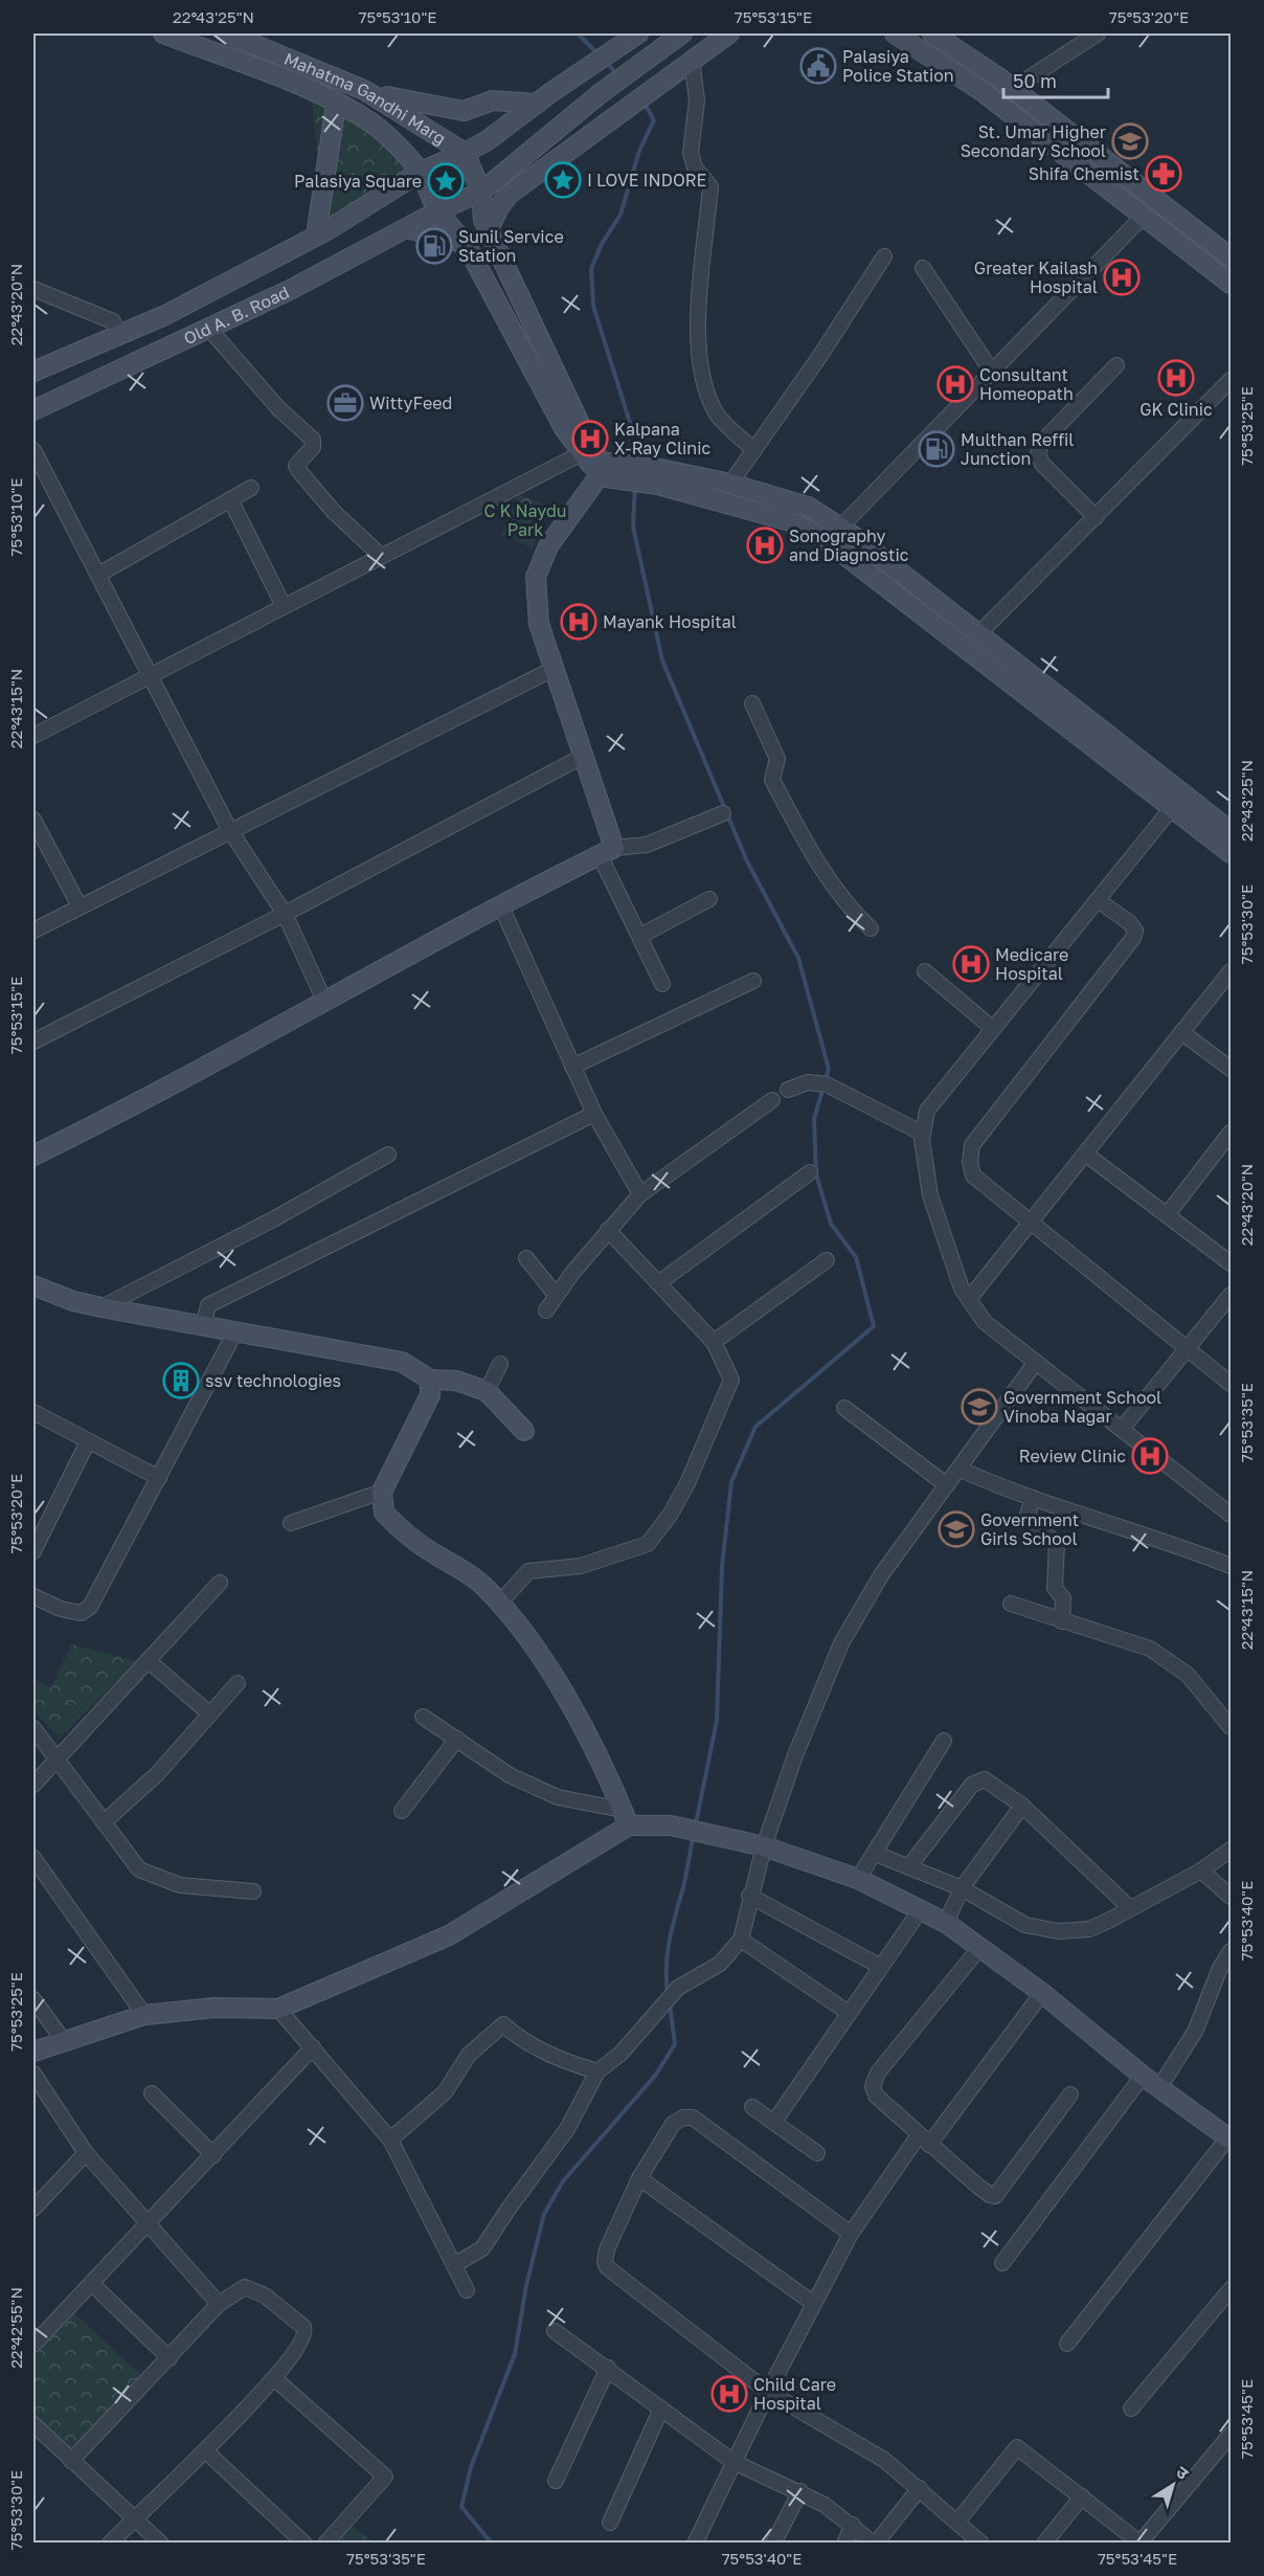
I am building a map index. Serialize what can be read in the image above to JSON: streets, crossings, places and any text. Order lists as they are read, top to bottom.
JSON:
{
  "streets": {
    "main road": ["Mahatma Gandhi Marg", "Old A. B. Road"]
  },
  "crossings": [
    ["Mahatma Gandhi Marg", "Old A. B. Road"]
  ],
  "parks": ["C K Naydu Park"],
  "places": {
    "public building": ["Palasiya Police Station"],
    "school or university": ["St. Umar Higher Secondary School", "Government School Vinoba Nagar", "Government Girls School"],
    "pharmacy": ["Shifa Chemist"],
    "place": ["I LOVE INDORE", "Palasiya Square"],
    "fuel station": ["Sunil Service Station", "Multhan Reffil Junction"],
    "hospital": [
      "Greater Kailash Hospital",
      "GK Clinic",
      "Consultant Homeopath",
      "Kalpana X-Ray Clinic",
      "Sonography and Diagnostic",
      "Mayank Hospital",
      "Medicare Hospital",
      "Review Clinic",
      "Child Care Hospital"
    ],
    "office": ["WittyFeed"],
    "building": ["ssv technologies"]
  },
  "scale_bar": "50 m",
  "north": "top right",
  "coordinates": [
    "22°43'25\"N",
    "75°53'10\"E",
    "75°53'15\"E",
    "75°53'20\"E",
    "22°43'20\"N",
    "75°53'25\"E",
    "22°43'15\"N",
    "75°53'30\"E",
    "75°53'35\"E",
    "75°53'40\"E",
    "22°42'55\"N",
    "75°53'45\"E"
  ]
}
